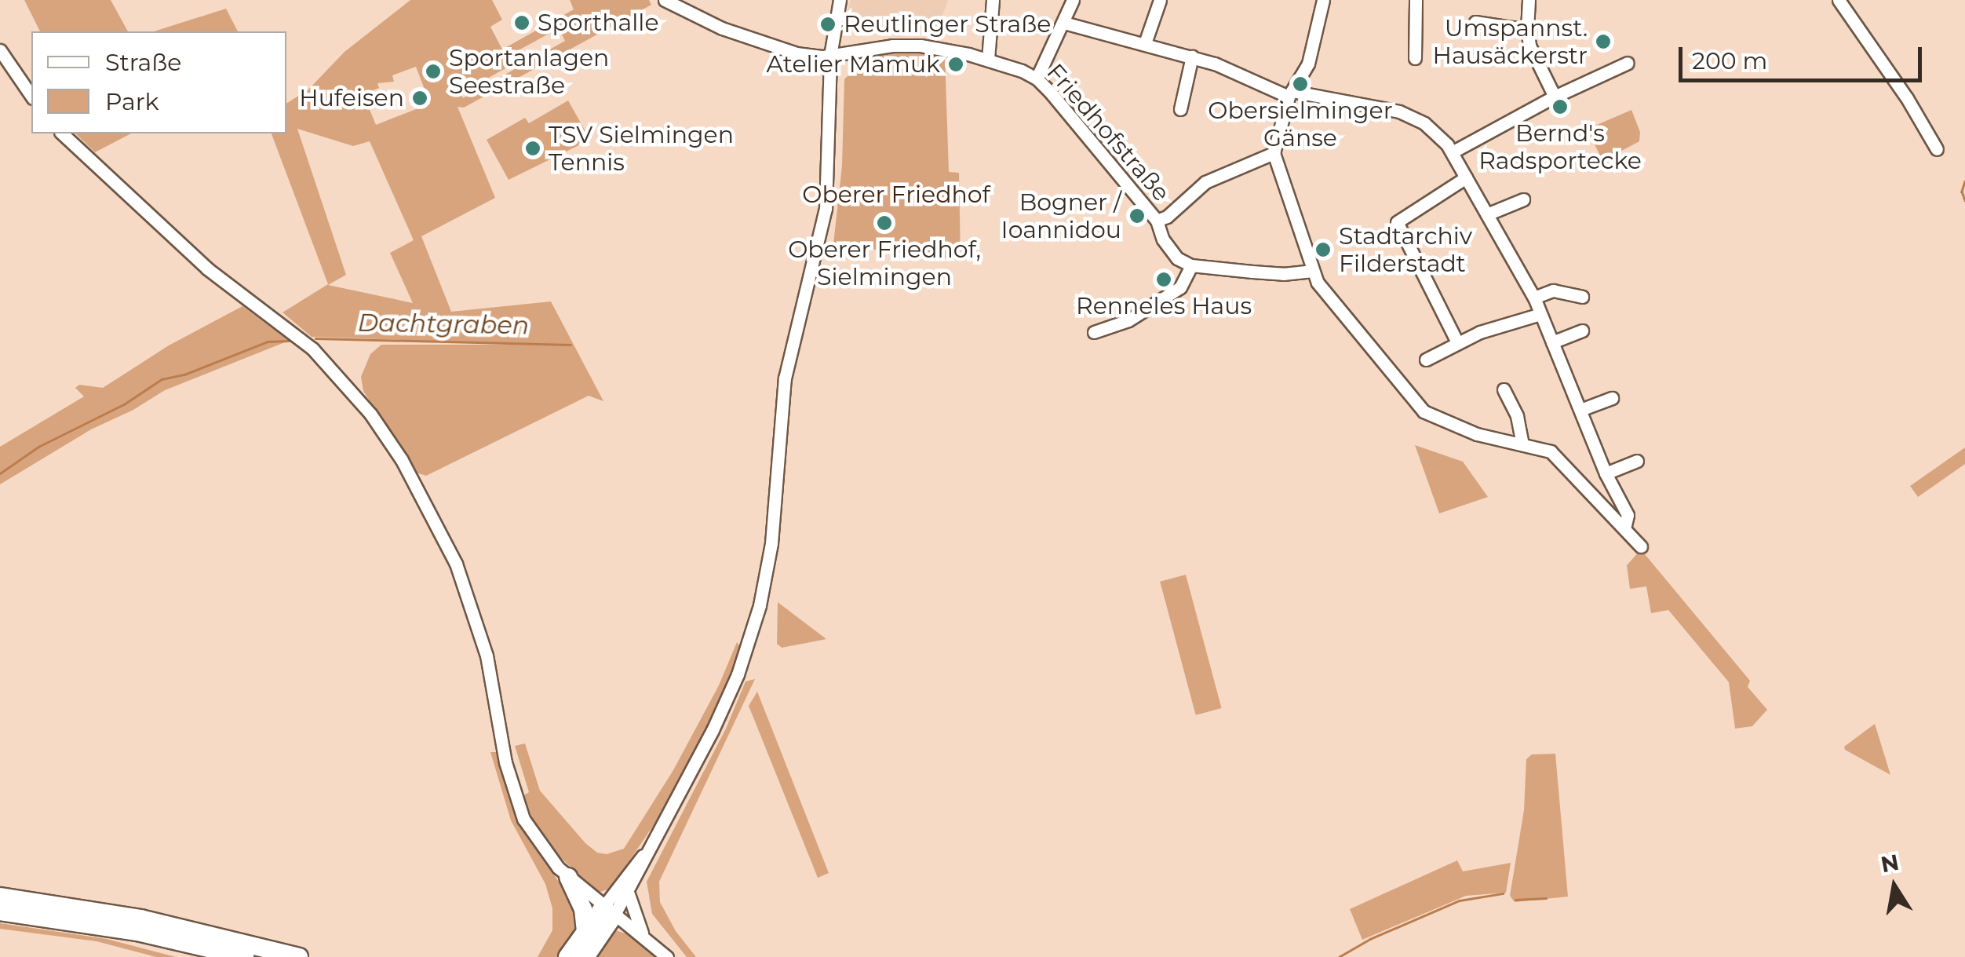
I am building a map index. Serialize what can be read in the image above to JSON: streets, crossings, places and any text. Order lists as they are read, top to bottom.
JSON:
{
  "streets": {
    "street": ["Friedhofstraße"]
  },
  "water": ["Dachtgraben"],
  "parks": ["Oberer Friedhof"],
  "places": [
    "Sporthalle",
    "Reutlinger Straße",
    "Umspannst. Hausäckerstr",
    "Atelier Mamuk",
    "Sportanlagen Seestraße",
    "Obersielminger Gänse",
    "Hufeisen",
    "Bernd's Radsportecke",
    "TSV Sielmingen Tennis",
    "Bogner / Ioannidou",
    "Oberer Friedhof, Sielmingen",
    "Stadtarchiv Filderstadt",
    "Renneles Haus"
  ],
  "legend": ["Straße", "Park"],
  "scale_bar": "200 m",
  "north": "top"
}
